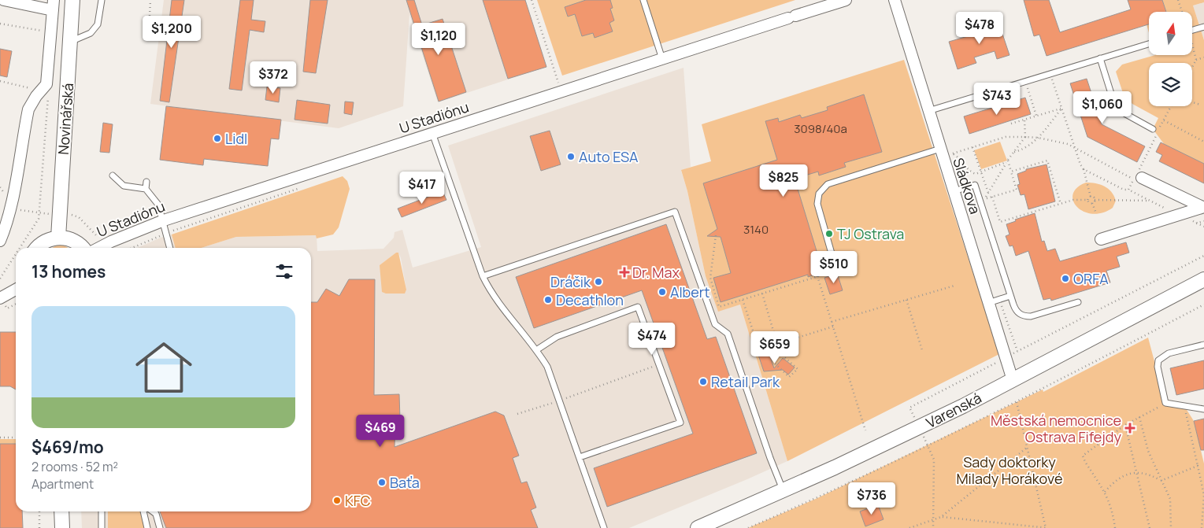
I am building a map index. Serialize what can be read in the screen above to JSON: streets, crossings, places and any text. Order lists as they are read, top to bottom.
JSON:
{
  "streets": {
    "street": [
      "U Stadiónu",
      "Novinářská",
      "Sládkova",
      "Varenská"
    ]
  },
  "crossings": [
    ["Sládkova", "Varenská"]
  ],
  "parks": ["Sady doktorky Milady Horákové"],
  "places": {
    "other": [
      "Lidl",
      "Auto ESA",
      "TJ Ostrava",
      "ORFA",
      "Dráčik",
      "Albert",
      "Decathlon",
      "Retail Park",
      "Baťa",
      "KFC"
    ],
    "health": ["Dr. Max", "Městská nemocnice Ostrava Fifejdy"]
  },
  "house_numbers": ["3098/40a", "3140"],
  "north": "top",
  "page": {
    "price": [
      "$478",
      "$1,200",
      "$1,120",
      "$372",
      "$743",
      "$1,060",
      "$825",
      "$417",
      "$510",
      "$474",
      "$659",
      "$469",
      "$736"
    ],
    "heading": "13 homes",
    "list": [
      {
        "name": "$469/mo",
        "note": "2 rooms · 52 m² · Apartment"
      }
    ]
  }
}
